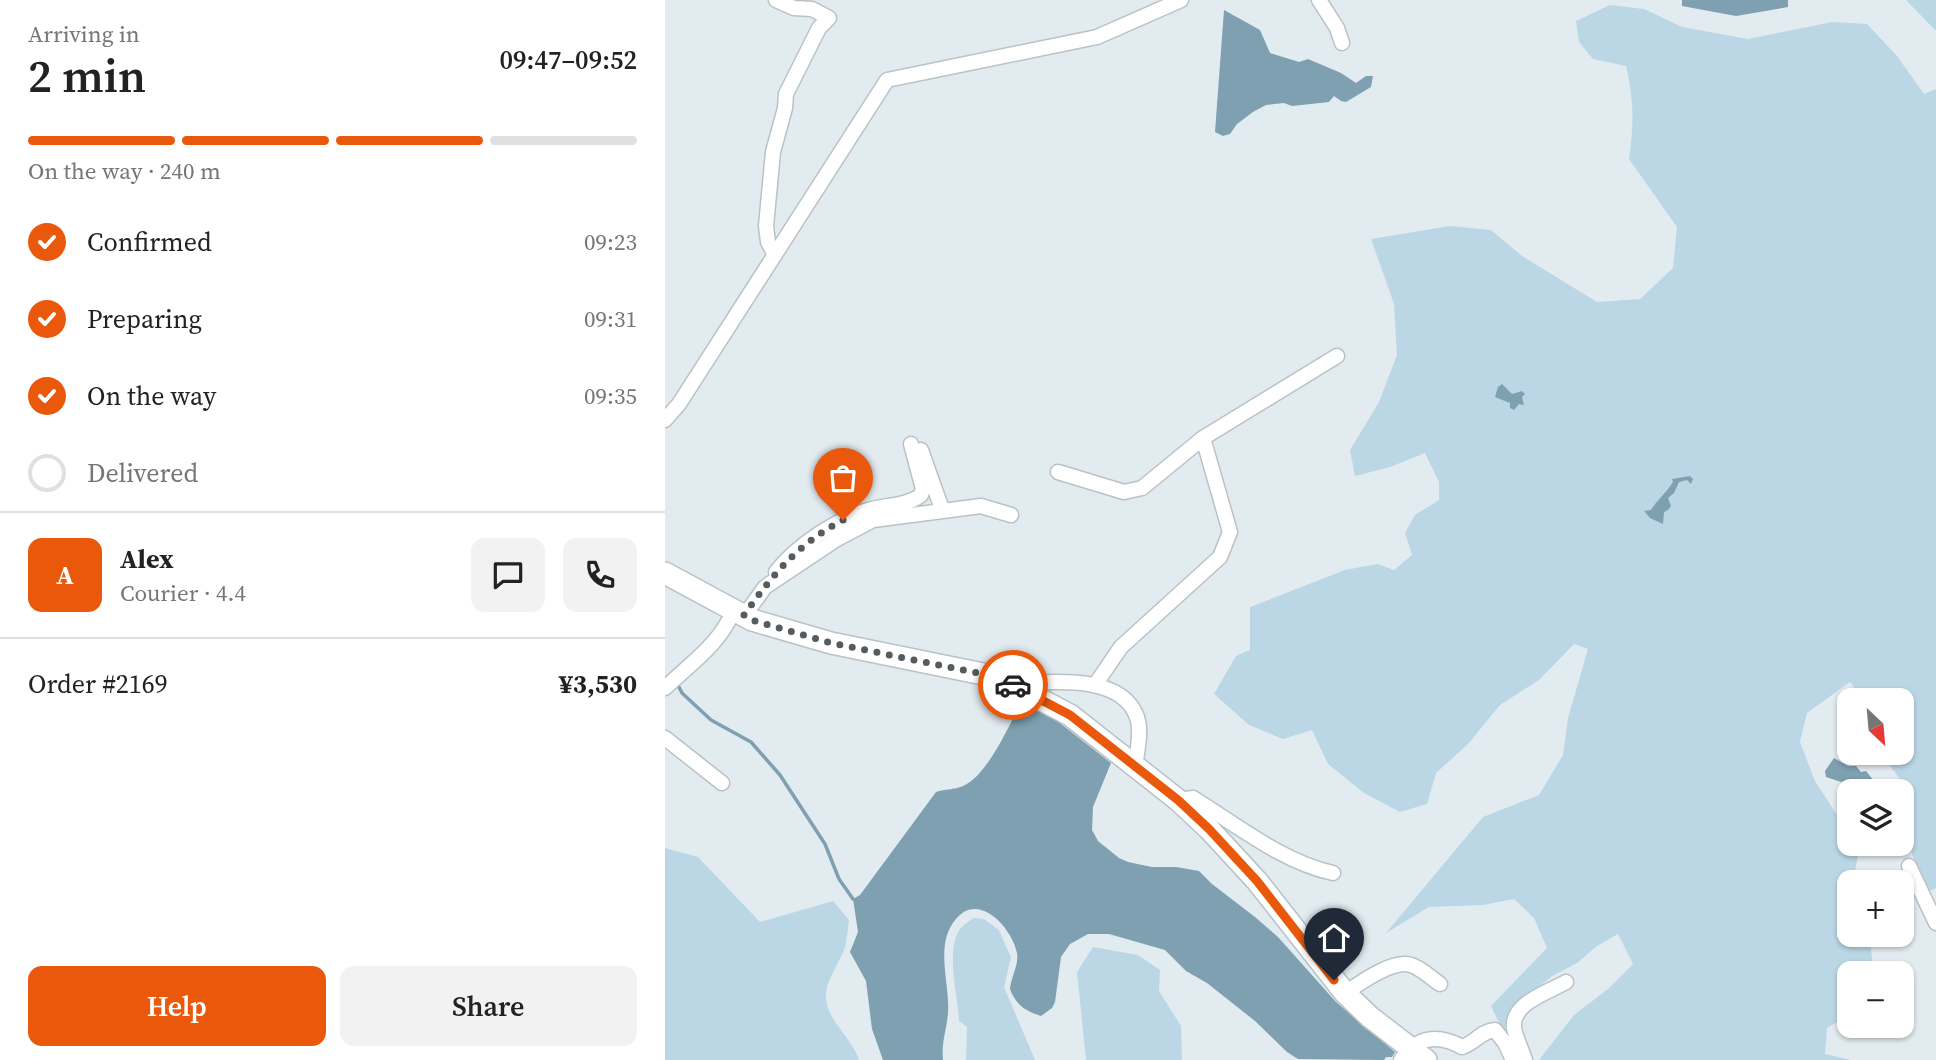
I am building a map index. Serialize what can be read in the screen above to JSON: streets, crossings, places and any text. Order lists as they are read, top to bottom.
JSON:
{
  "north": "bottom right",
  "page": {
    "heading": ["2 min", "Arriving in", "09:47–09:52"],
    "panel": [
      "Alex",
      "Courier · 4.4",
      "Order #2169",
      "¥3,530"
    ],
    "bar": "On the way · 240 m",
    "list": [
      ["Confirmed", "09:23"],
      ["Preparing", "09:31"],
      ["On the way", "09:35"],
      "Delivered"
    ],
    "round": "A",
    "map_buttons": ["+", "−"],
    "buttons": ["Help", "Share"]
  }
}
